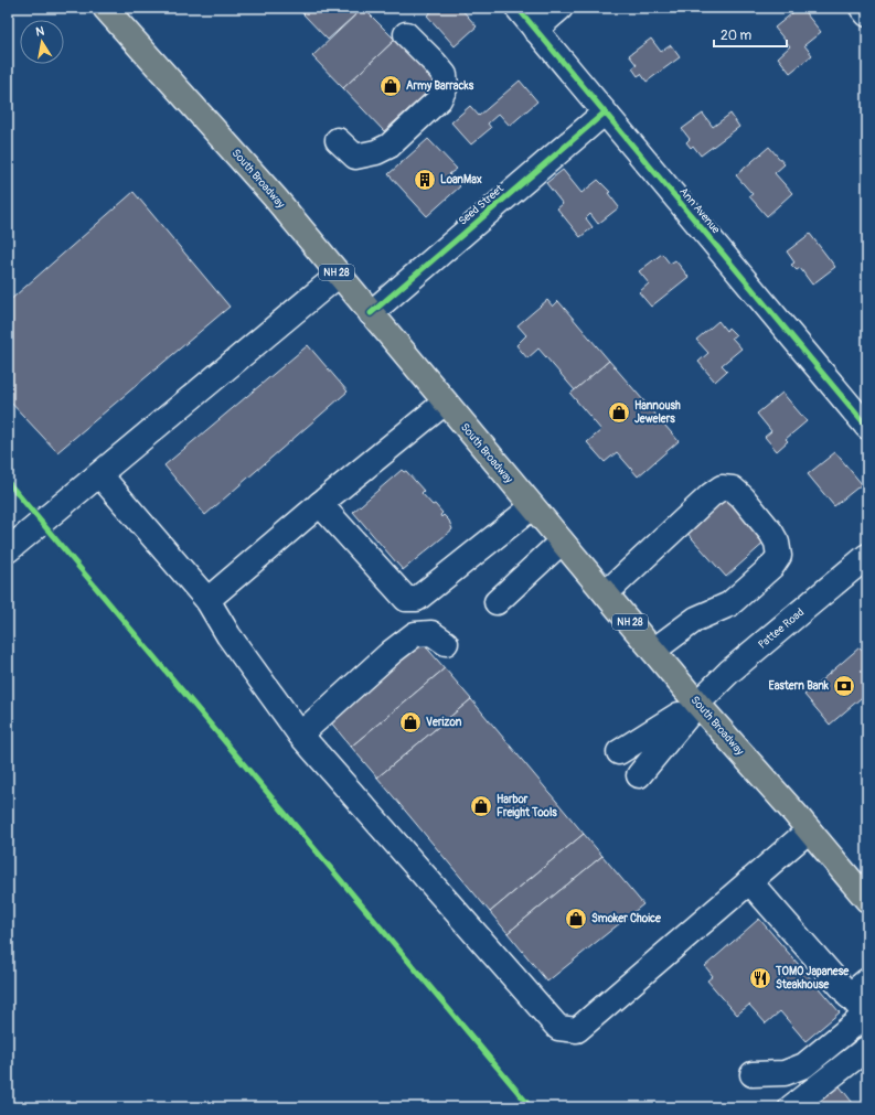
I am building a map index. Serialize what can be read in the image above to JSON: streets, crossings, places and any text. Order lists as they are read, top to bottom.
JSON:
{
  "streets": {
    "main road": ["South Broadway", "NH 28"],
    "street": ["Seed Street", "Ann Avenue", "Pattee Road"]
  },
  "crossings": [
    ["South Broadway", "Seed Street"],
    ["South Broadway", "Pattee Road"],
    ["Seed Street", "Ann Avenue"]
  ],
  "places": {
    "shop": [
      "Army Barracks",
      "Hannoush Jewelers",
      "Verizon",
      "Harbor Freight Tools",
      "Smoker Choice"
    ],
    "building": ["LoanMax"],
    "bank": ["Eastern Bank"],
    "restaurant": ["TOMO Japanese Steakhouse"]
  },
  "scale_bar": "20 m",
  "north": "top"
}
